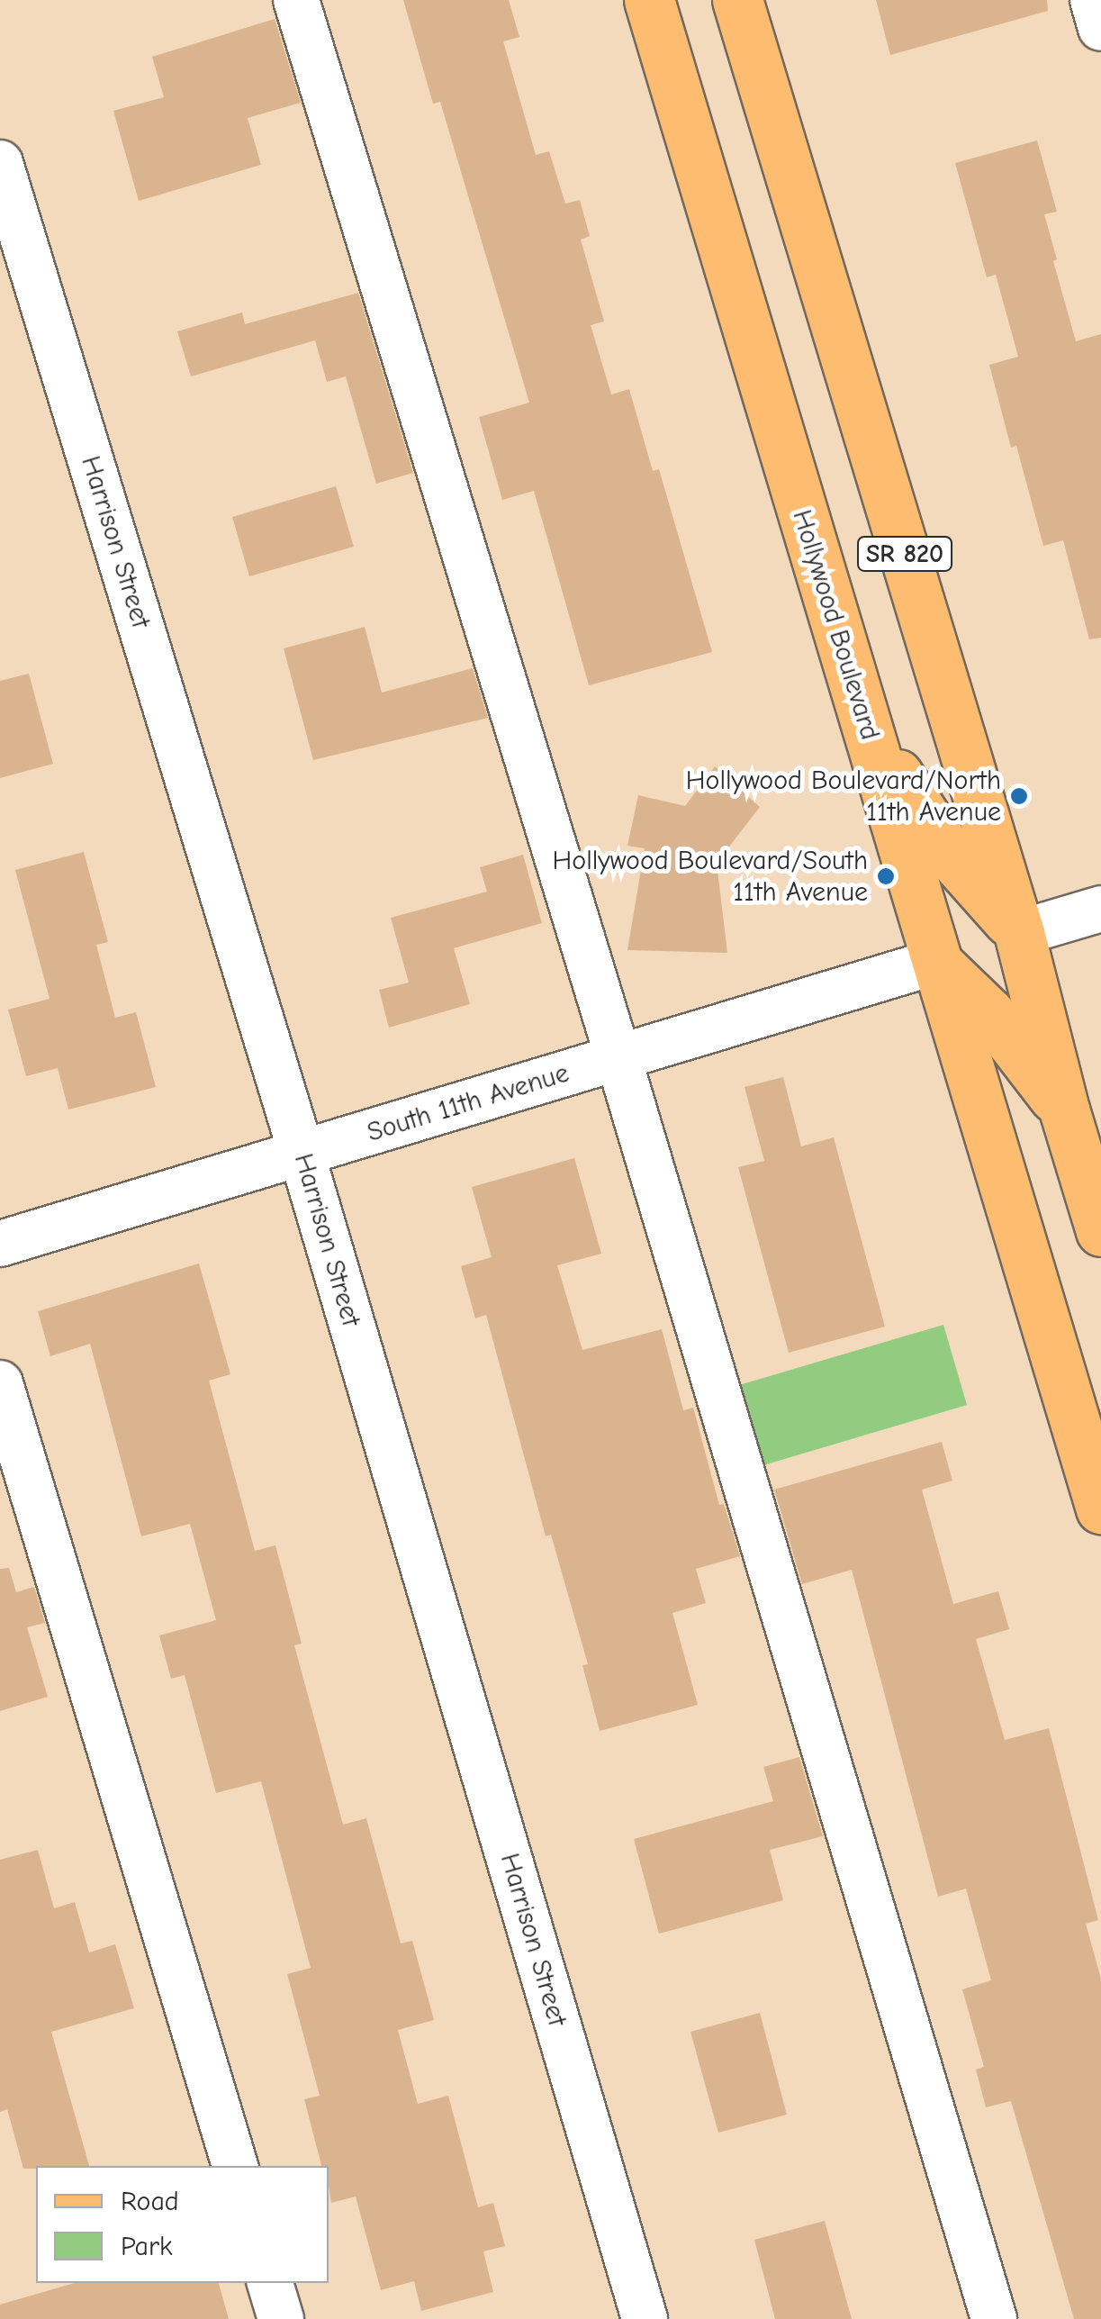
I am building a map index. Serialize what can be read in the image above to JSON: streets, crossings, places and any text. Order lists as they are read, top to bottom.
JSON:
{
  "streets": {
    "main road": ["SR 820", "Hollywood Boulevard"],
    "street": ["Harrison Street", "South 11th Avenue"]
  },
  "crossings": [
    ["Harrison Street", "South 11th Avenue"],
    ["Hollywood Boulevard", "South 11th Avenue"]
  ],
  "places": ["Hollywood Boulevard/North 11th Avenue", "Hollywood Boulevard/South 11th Avenue"],
  "legend": ["Road", "Park"]
}
